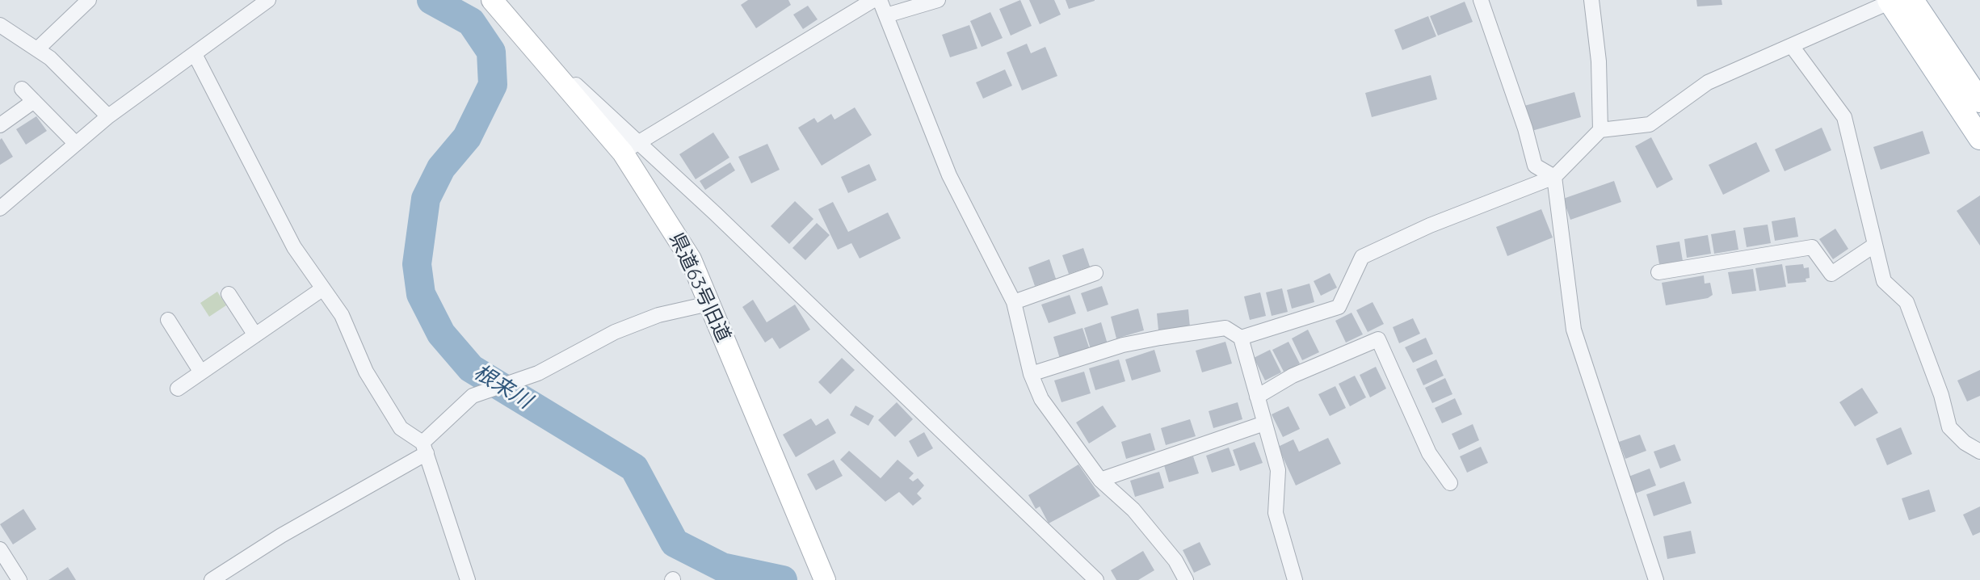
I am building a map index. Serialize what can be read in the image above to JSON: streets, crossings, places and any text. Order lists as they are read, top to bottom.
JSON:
{
  "streets": {
    "street": ["県道63号旧道"]
  },
  "water": ["根来川"]
}
